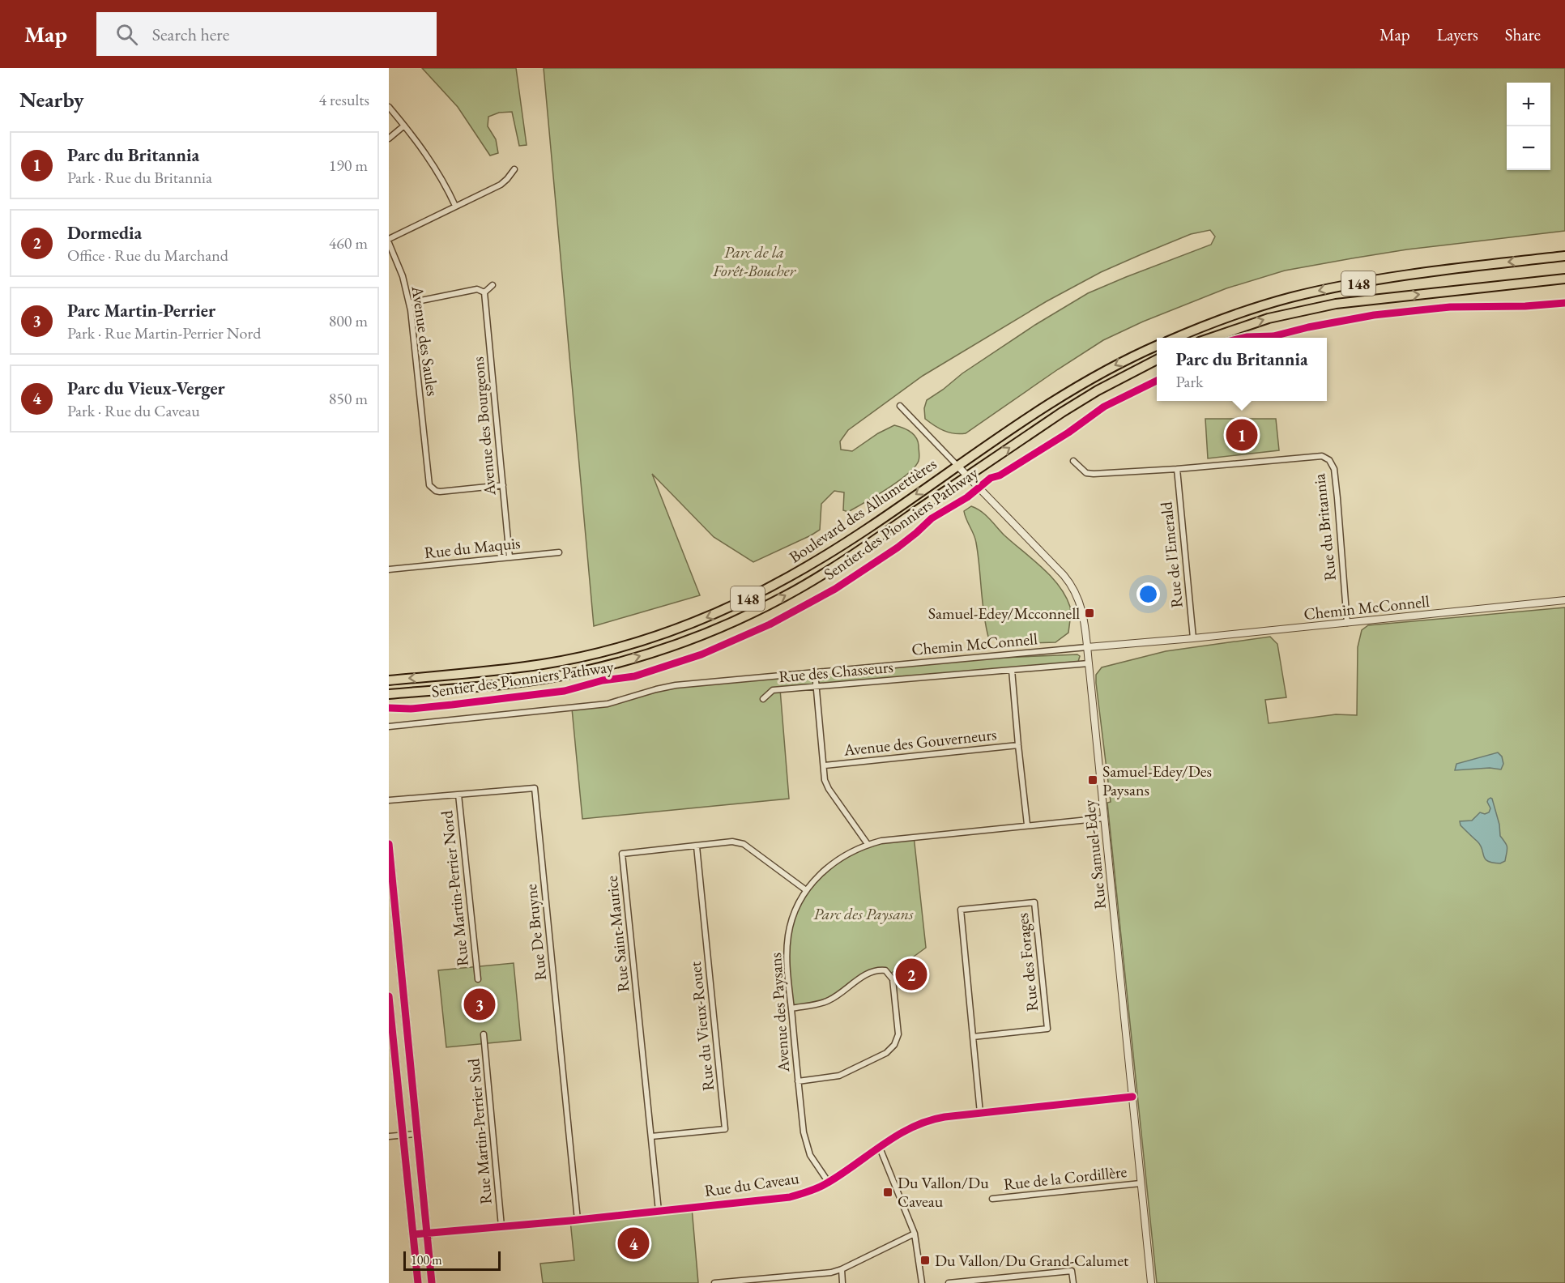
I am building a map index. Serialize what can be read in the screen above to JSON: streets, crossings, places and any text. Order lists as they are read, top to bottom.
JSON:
{
  "streets": {
    "highway": ["148", "Boulevard des Allumettières"],
    "street": [
      "Avenue des Saules",
      "Avenue des Bourgeons",
      "Rue du Britannia",
      "Rue du Maquis",
      "Rue de l'Emerald",
      "Chemin McConnell",
      "Rue des Chasseurs",
      "Avenue des Gouverneurs",
      "Rue Samuel-Edey",
      "Rue Martin-Perrier Nord",
      "Rue De Bruyne",
      "Rue Saint-Maurice",
      "Rue des Forages",
      "Avenue des Paysans",
      "Rue du Vieux-Rouet",
      "Rue Martin-Perrier Sud",
      "Rue de la Cordillère",
      "Rue du Caveau"
    ],
    "cycle path": ["Sentier des Pionniers Pathway"]
  },
  "crossings": [
    ["Avenue des Saules", "Avenue des Bourgeons"],
    ["Avenue des Bourgeons", "Rue du Maquis"],
    ["Boulevard des Allumettières", "Rue Samuel-Edey"],
    ["Rue du Britannia", "Rue de l'Emerald"],
    ["Rue du Britannia", "Chemin McConnell"],
    ["Rue de l'Emerald", "Chemin McConnell"],
    ["Chemin McConnell", "Rue Samuel-Edey"],
    ["Rue des Chasseurs", "Rue Samuel-Edey"],
    ["Rue Samuel-Edey", "Avenue des Paysans"],
    ["Rue Samuel-Edey", "Rue de la Cordillère"],
    ["Rue Samuel-Edey", "Rue du Caveau"],
    ["Rue Martin-Perrier Nord", "Rue De Bruyne"],
    ["Rue De Bruyne", "Rue du Caveau"],
    ["Rue Saint-Maurice", "Avenue des Paysans"],
    ["Rue Saint-Maurice", "Rue du Vieux-Rouet"],
    ["Rue Saint-Maurice", "Rue du Caveau"],
    ["Rue des Forages", "Rue du Caveau"],
    ["Avenue des Paysans", "Rue du Caveau"],
    ["Rue Martin-Perrier Sud", "Rue du Caveau"]
  ],
  "parks": ["Parc de la Forêt-Boucher", "Parc des Paysans"],
  "places": {
    "transit": [
      "Samuel-Edey/Mcconnell",
      "Samuel-Edey/Des Paysans",
      "Du Vallon/Du Caveau",
      "Du Vallon/Du Grand-Calumet"
    ]
  },
  "scale_bar": "100 m",
  "page": {
    "header": "Map",
    "search": "Search here",
    "nav": ["Map", "Layers", "Share"],
    "heading": ["Nearby", "4 results"],
    "map_buttons": ["+", "−"],
    "list": [
      {
        "mark": "1",
        "name": "Parc du Britannia",
        "note": "Park · Rue du Britannia",
        "value": "190 m"
      },
      {
        "mark": "2",
        "name": "Dormedia",
        "note": "Office · Rue du Marchand",
        "value": "460 m"
      },
      {
        "mark": "3",
        "name": "Parc Martin-Perrier",
        "note": "Park · Rue Martin-Perrier Nord",
        "value": "800 m"
      },
      {
        "mark": "4",
        "name": "Parc du Vieux-Verger",
        "note": "Park · Rue du Caveau",
        "value": "850 m"
      }
    ],
    "popup": ["Parc du Britannia", "Park"],
    "pins": [
      "1",
      "2",
      "3",
      "4"
    ],
    "scale": "100 m"
  }
}
